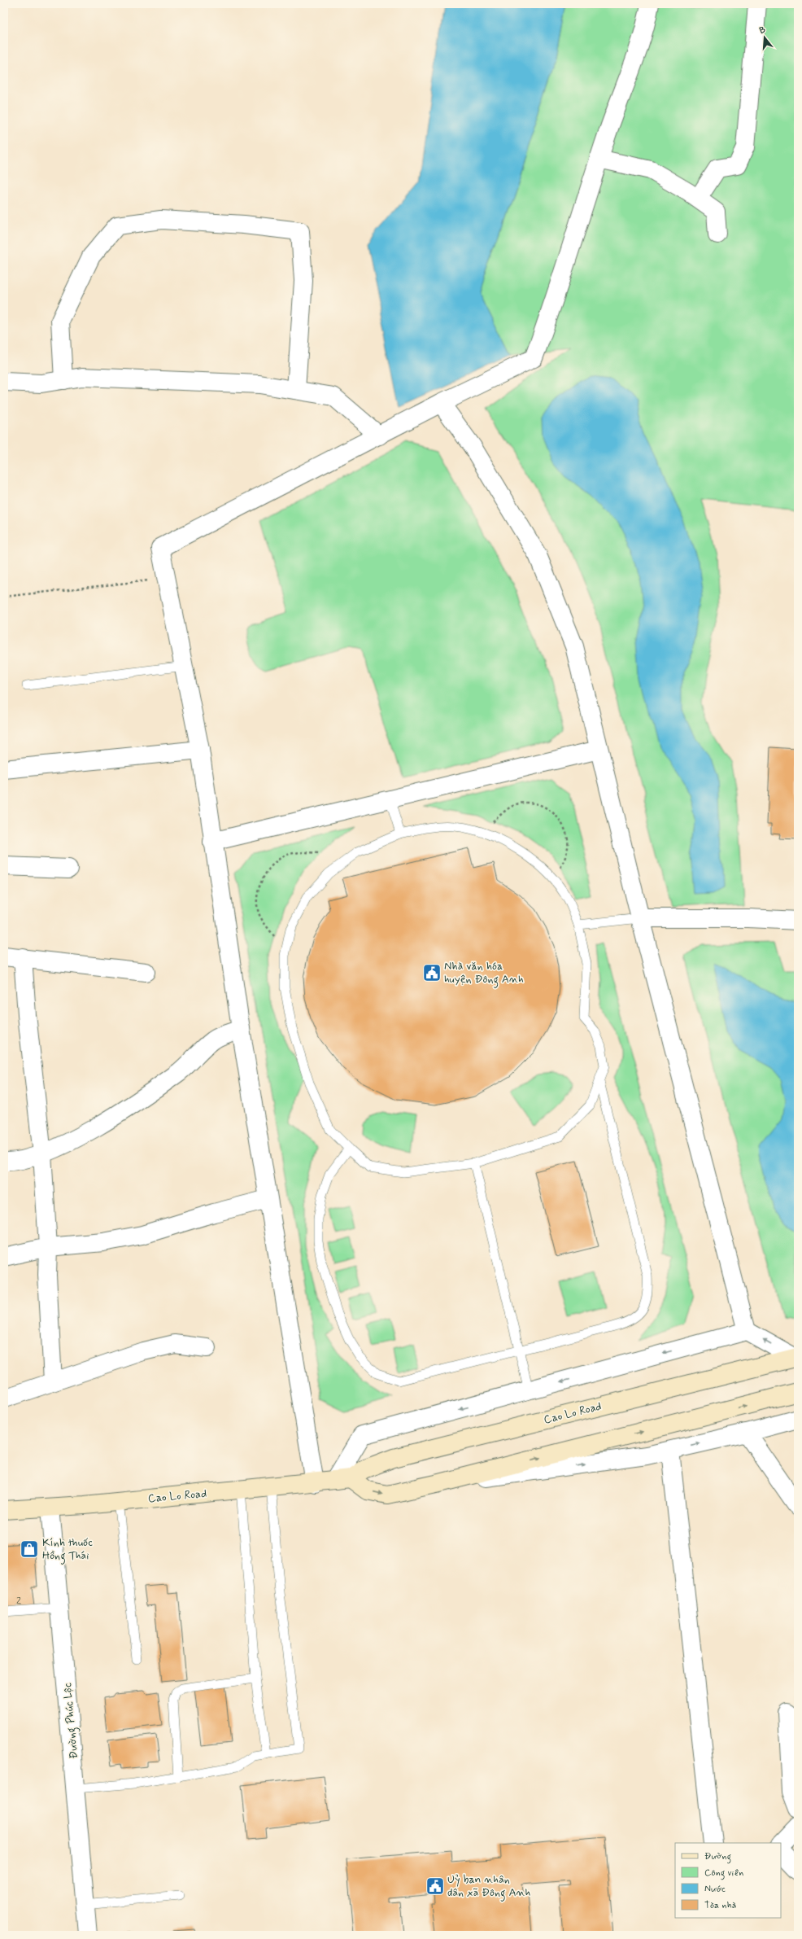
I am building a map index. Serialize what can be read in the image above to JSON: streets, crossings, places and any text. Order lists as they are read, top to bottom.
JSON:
{
  "streets": {
    "main road": ["Cao Lo Road"],
    "street": ["Đường Phúc Lộc"]
  },
  "crossings": [
    ["Cao Lo Road", "Đường Phúc Lộc"]
  ],
  "places": {
    "public building": ["Nhà văn hóa huyện Đông Anh", "Uỷ ban nhân dân xã Đông Anh"],
    "shop": ["Kính thuốc Hồng Thái"]
  },
  "house_numbers": ["2"],
  "legend": [
    "Đường",
    "Công viên",
    "Nước",
    "Tòa nhà"
  ],
  "north": "top"
}
